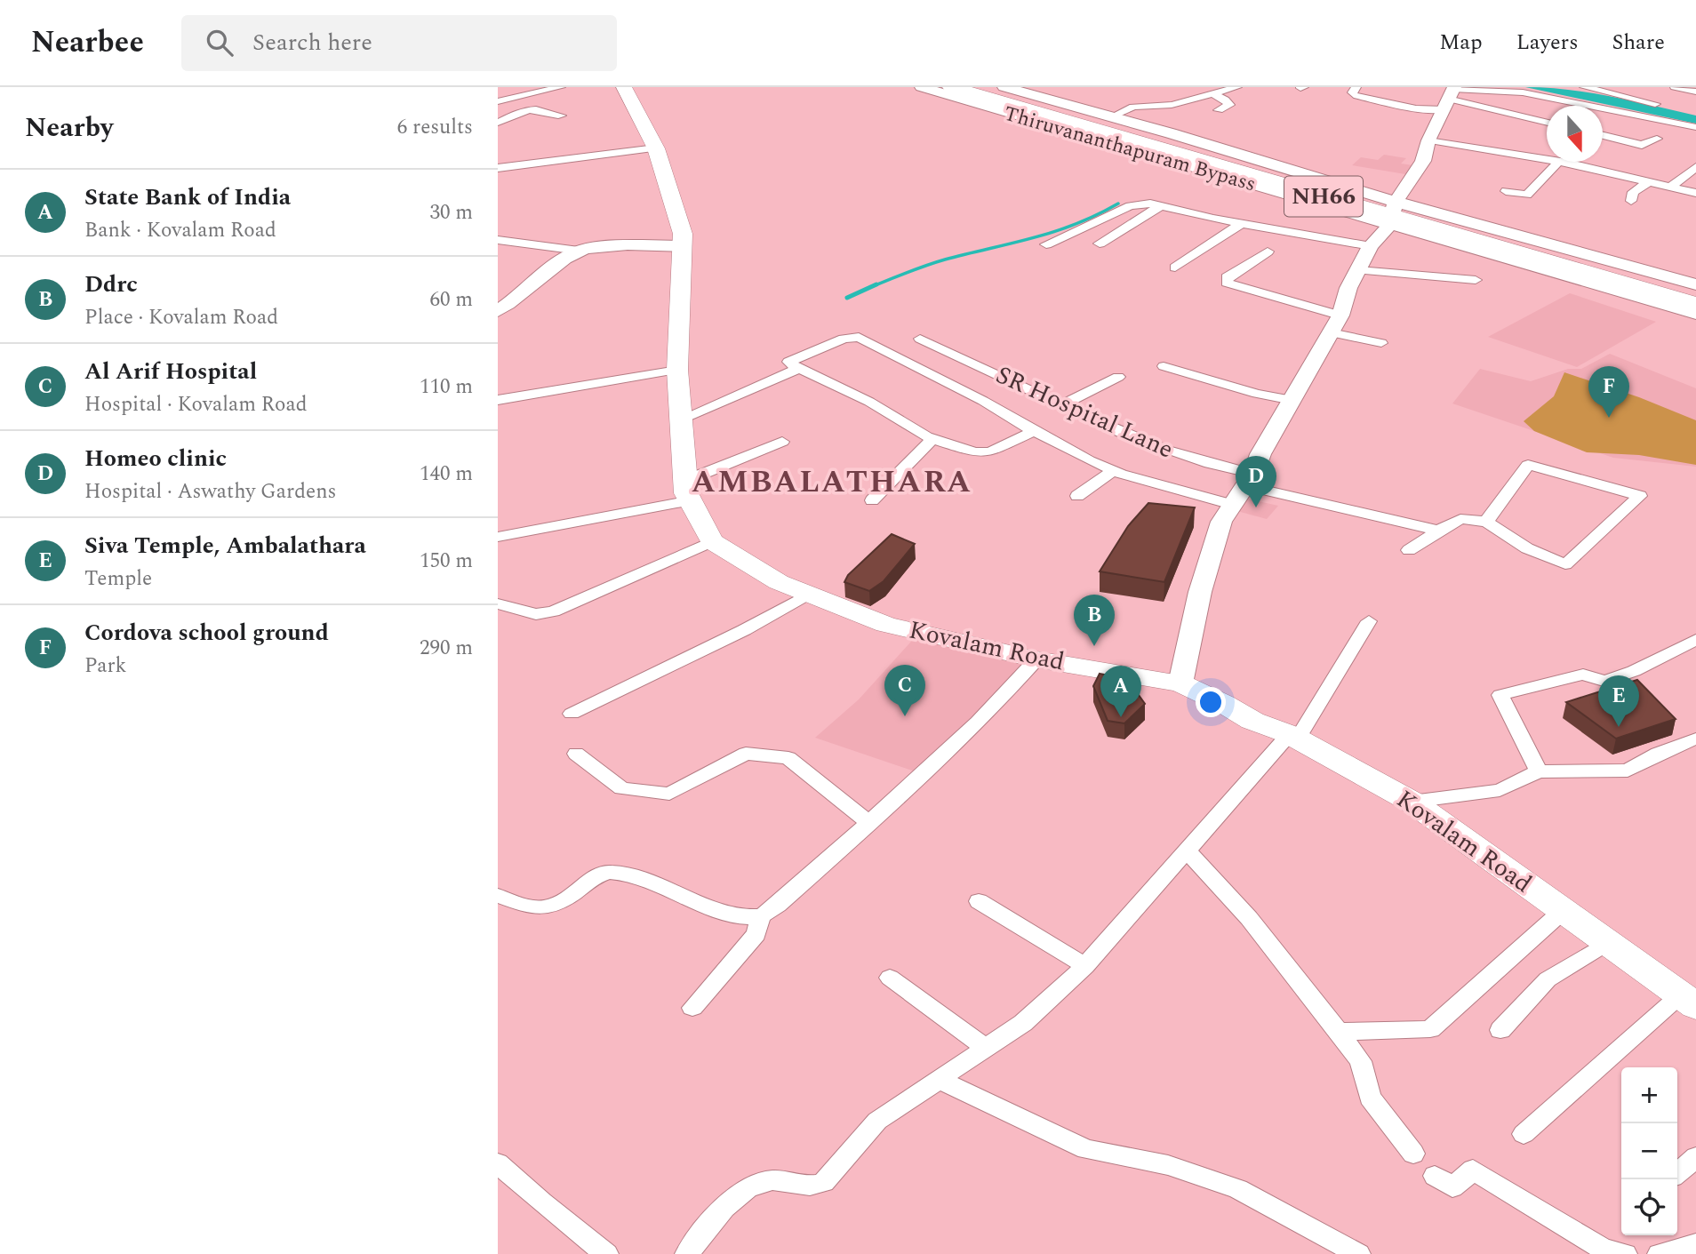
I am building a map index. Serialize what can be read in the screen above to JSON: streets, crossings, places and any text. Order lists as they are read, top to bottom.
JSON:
{
  "streets": {
    "highway": ["Thiruvananthapuram Bypass", "NH66"],
    "main road": ["Kovalam Road"],
    "street": ["SR Hospital Lane"]
  },
  "districts": ["AMBALATHARA"],
  "north": "bottom",
  "page": {
    "header": "Nearbee",
    "search": "Search here",
    "nav": ["Map", "Layers", "Share"],
    "heading": ["Nearby", "6 results"],
    "list": [
      {
        "mark": "A",
        "name": "State Bank of India",
        "note": "Bank · Kovalam Road",
        "value": "30 m"
      },
      {
        "mark": "B",
        "name": "Ddrc",
        "note": "Place · Kovalam Road",
        "value": "60 m"
      },
      {
        "mark": "C",
        "name": "Al Arif Hospital",
        "note": "Hospital · Kovalam Road",
        "value": "110 m"
      },
      {
        "mark": "D",
        "name": "Homeo clinic",
        "note": "Hospital · Aswathy Gardens",
        "value": "140 m"
      },
      {
        "mark": "E",
        "name": "Siva Temple, Ambalathara",
        "note": "Temple",
        "value": "150 m"
      },
      {
        "mark": "F",
        "name": "Cordova school ground",
        "note": "Park",
        "value": "290 m"
      }
    ],
    "pins": [
      "F",
      "D",
      "B",
      "C",
      "A",
      "E"
    ],
    "map_buttons": ["+", "−"]
  }
}
